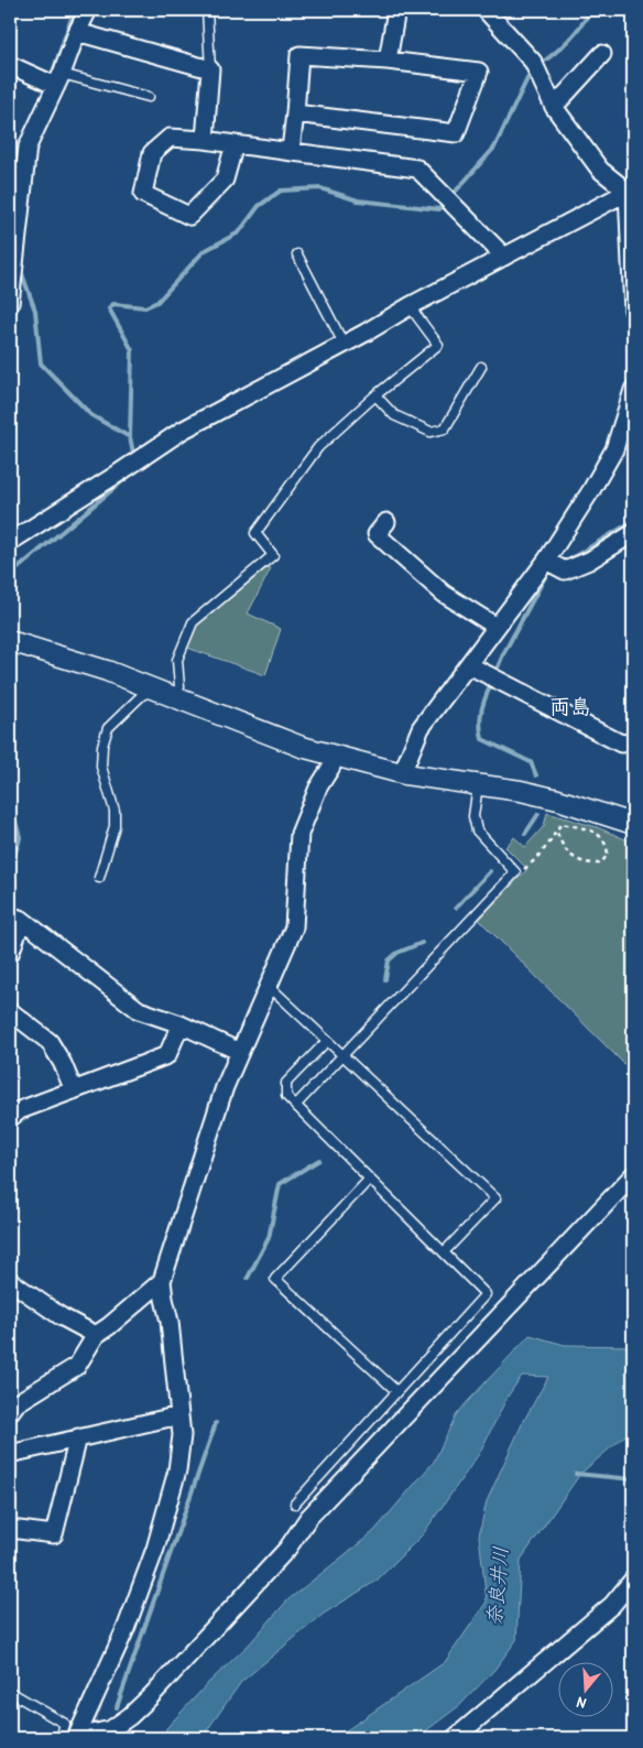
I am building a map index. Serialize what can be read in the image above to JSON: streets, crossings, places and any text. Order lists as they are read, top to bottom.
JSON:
{
  "districts": ["両島"],
  "water": ["奈良井川"],
  "north": "bottom"
}
